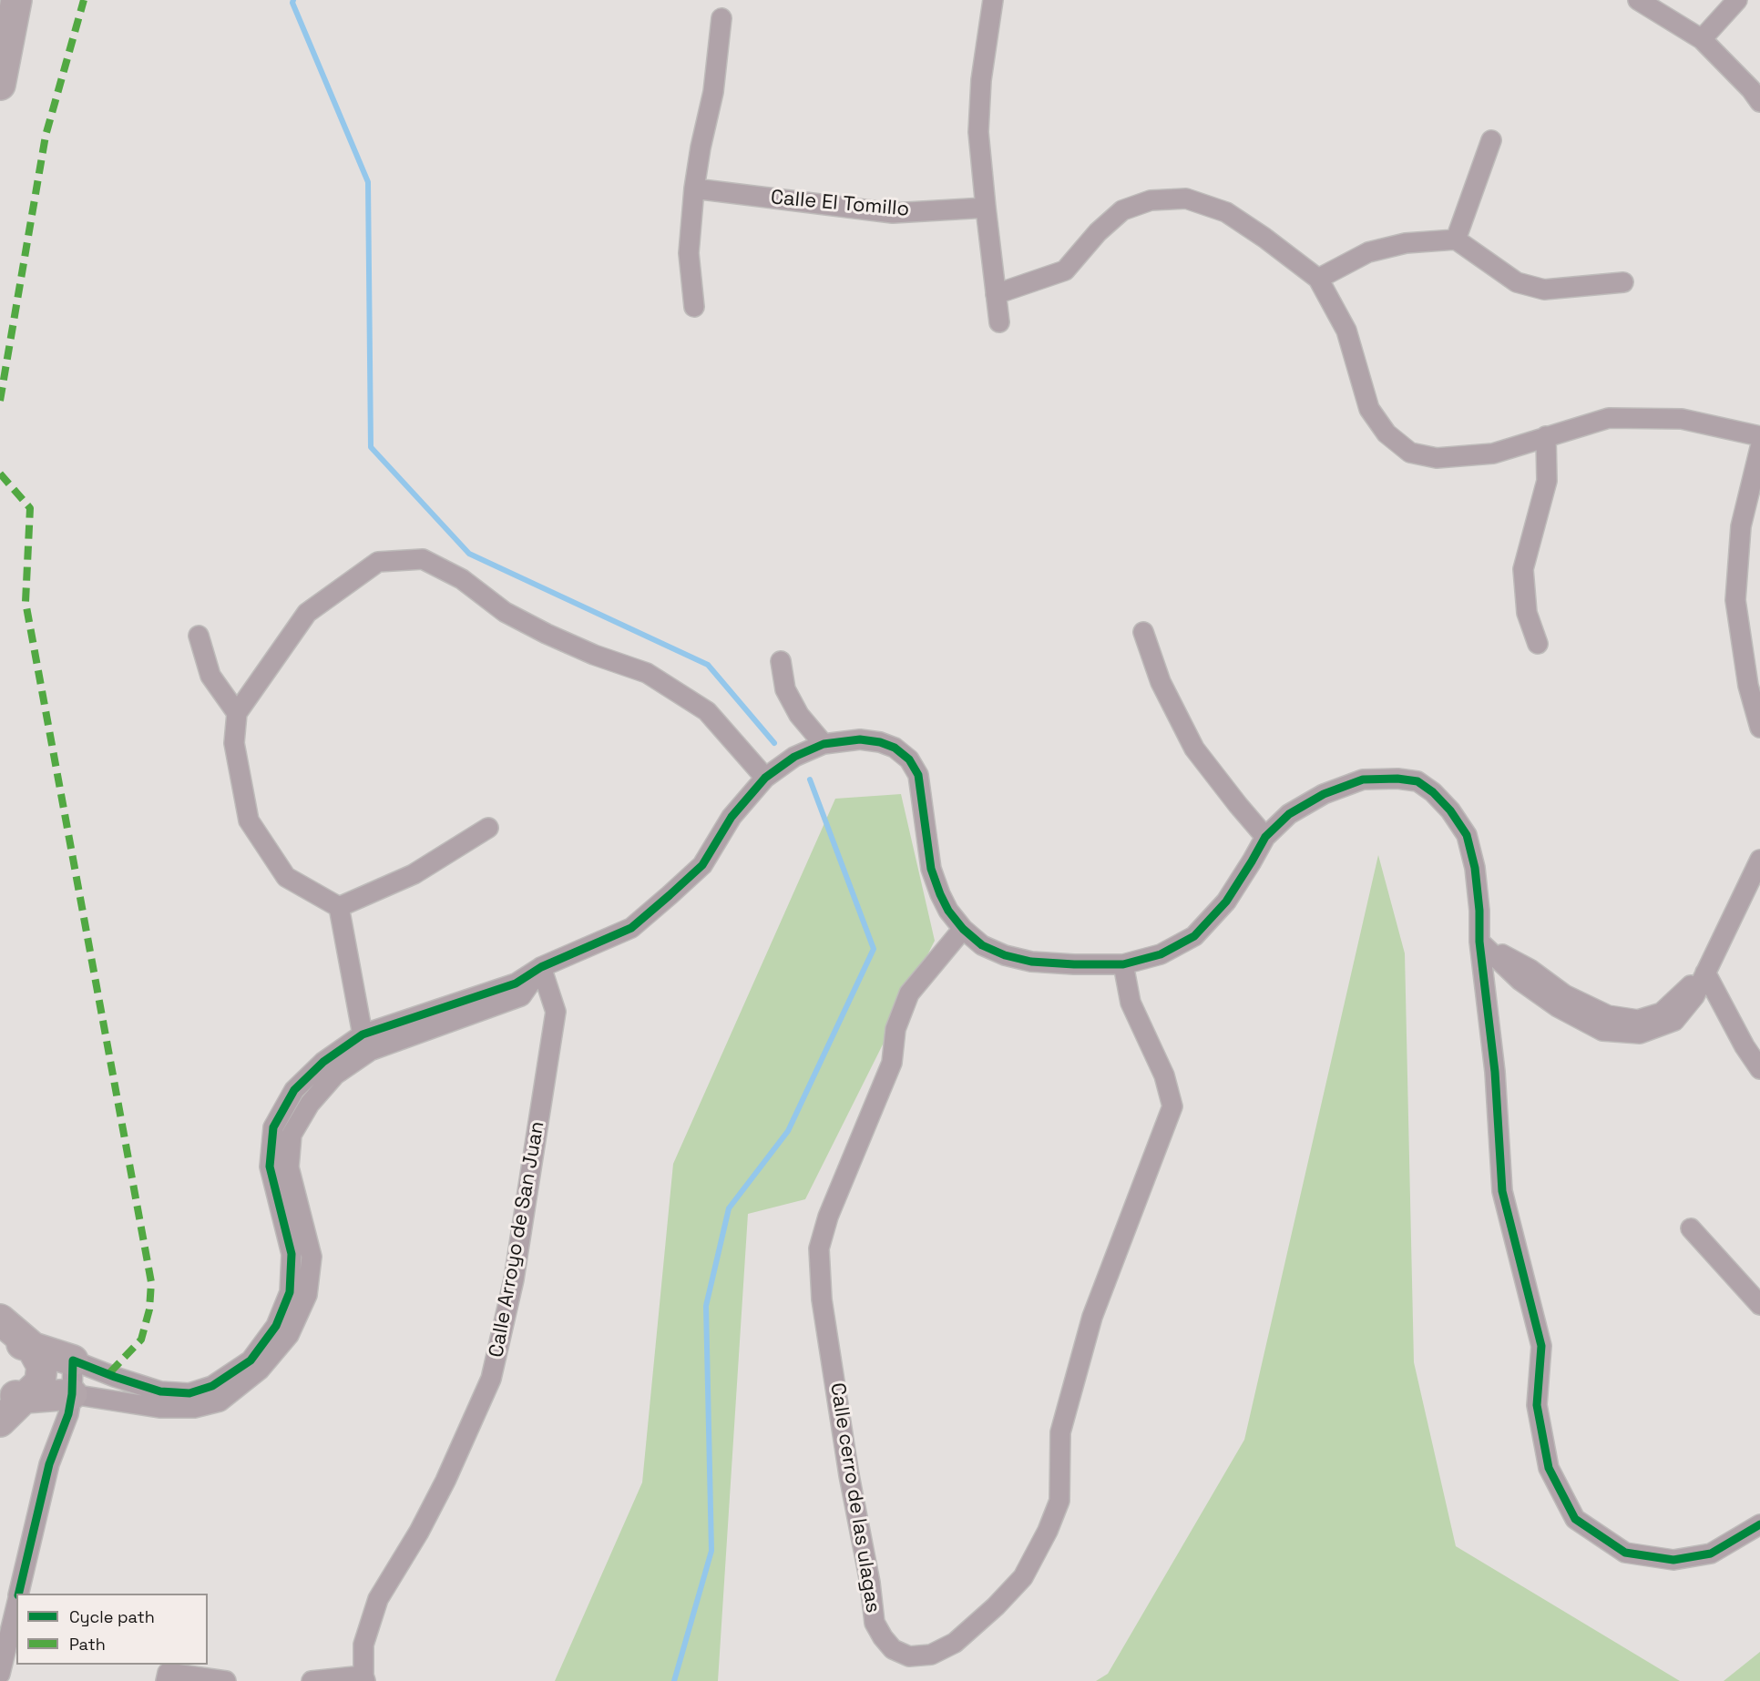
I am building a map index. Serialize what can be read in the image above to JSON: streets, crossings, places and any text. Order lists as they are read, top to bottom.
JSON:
{
  "streets": {
    "street": ["Calle El Tomillo", "Calle Arroyo de San Juan", "Calle cerro de las ulagas"]
  },
  "legend": ["Cycle path", "Path"]
}
